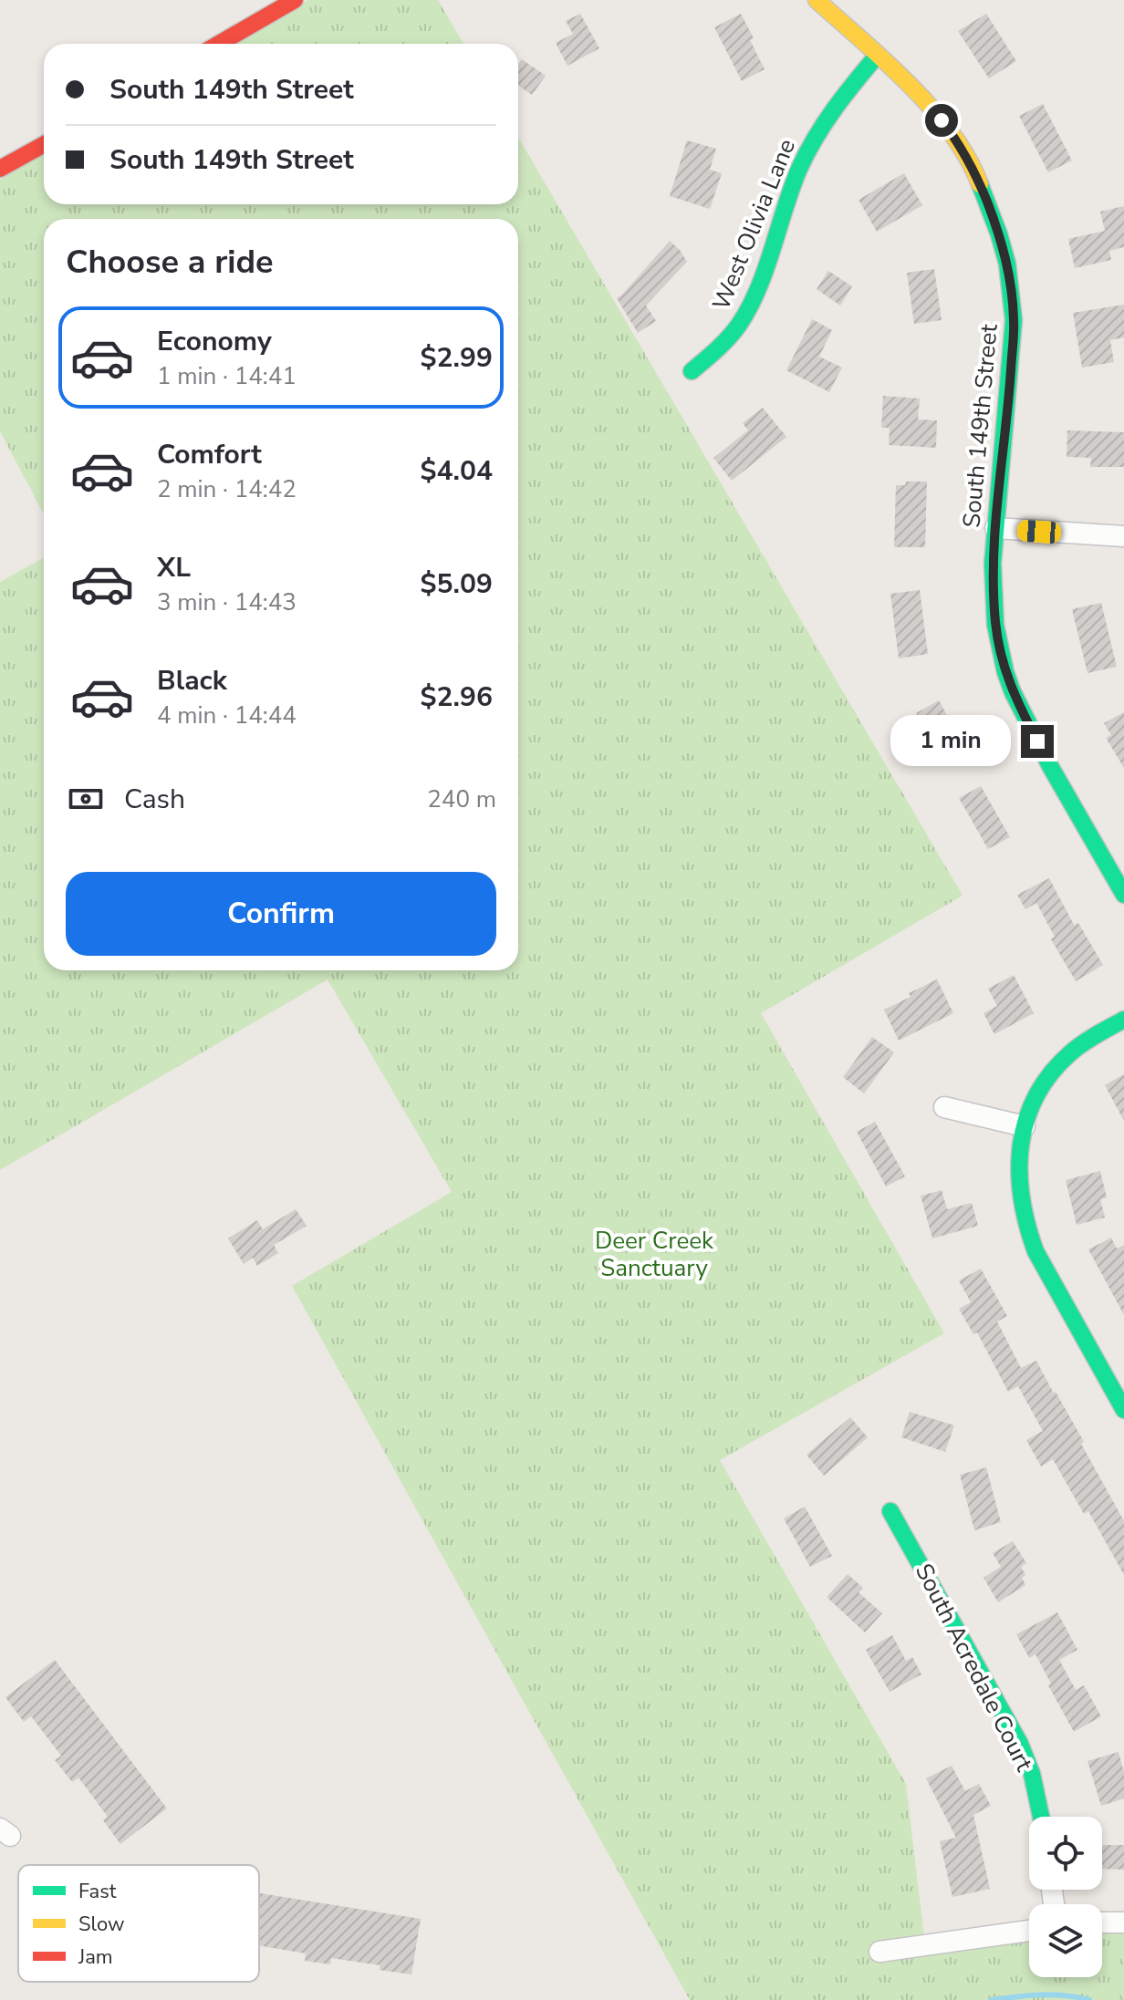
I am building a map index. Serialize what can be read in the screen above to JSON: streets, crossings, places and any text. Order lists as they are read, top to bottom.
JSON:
{
  "streets": {
    "street": ["West Olivia Lane", "South 149th Street", "South Acredale Court"]
  },
  "crossings": [
    ["West Olivia Lane", "South 149th Street"]
  ],
  "parks": ["Deer Creek Sanctuary"],
  "legend": ["Fast", "Slow", "Jam"],
  "page": {
    "banner": ["South 149th Street", "South 149th Street"],
    "heading": "Choose a ride",
    "list": [
      {
        "name": "Economy",
        "note": "1 min · 14:41",
        "value": "$2.99"
      },
      {
        "name": "Comfort",
        "note": "2 min · 14:42",
        "value": "$4.04"
      },
      {
        "name": "XL",
        "note": "3 min · 14:43",
        "value": "$5.09"
      },
      {
        "name": "Black",
        "note": "4 min · 14:44",
        "value": "$2.96"
      }
    ],
    "bubble": "1 min",
    "pay": ["Cash", "240 m"],
    "buttons": "Confirm"
  }
}
